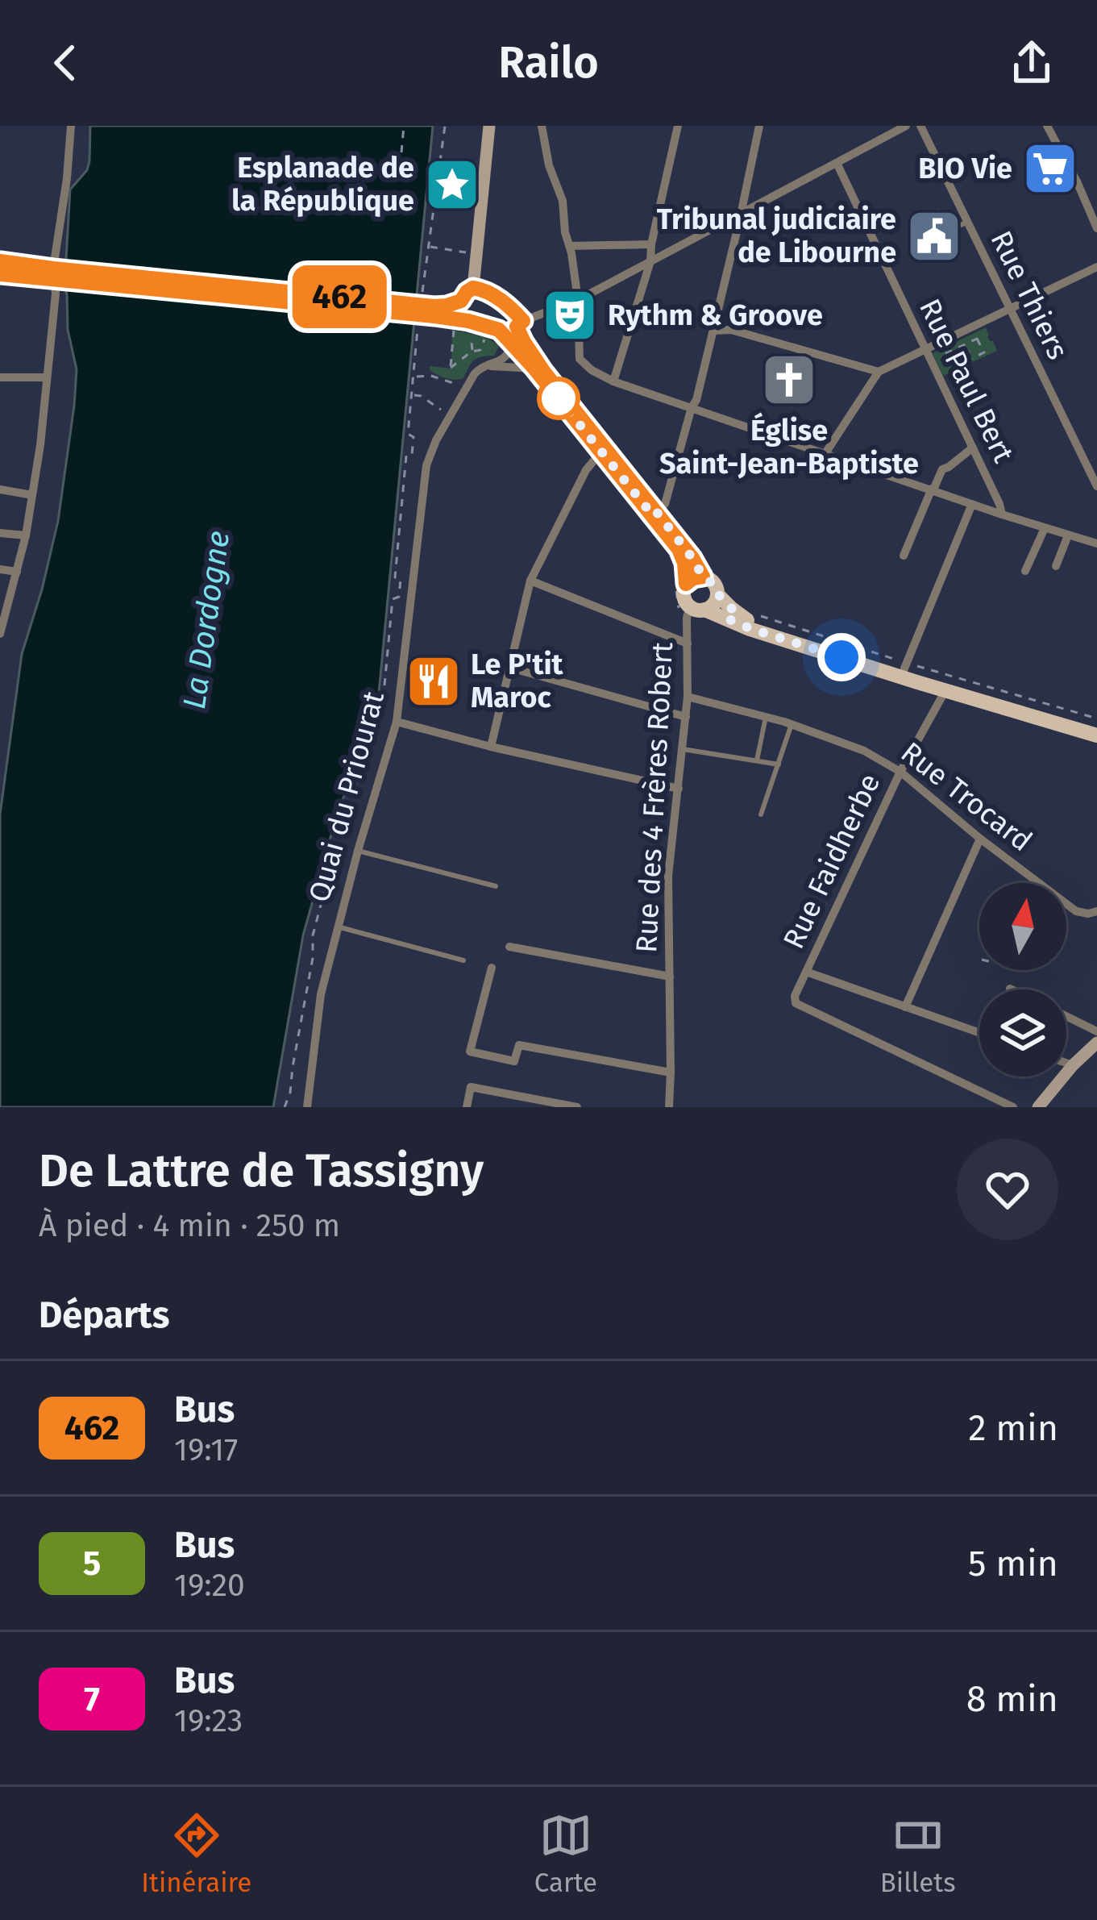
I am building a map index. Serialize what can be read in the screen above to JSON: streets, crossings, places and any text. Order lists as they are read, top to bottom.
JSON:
{
  "streets": {
    "street": [
      "Rue Thiers",
      "Rue Paul Bert",
      "Quai du Priourat",
      "Rue Trocard",
      "Rue des 4 Frères Robert",
      "Rue Faidherbe"
    ]
  },
  "crossings": [
    ["Rue Trocard", "Rue des 4 Frères Robert"],
    ["Rue Trocard", "Rue Faidherbe"]
  ],
  "water": ["La Dordogne"],
  "places": {
    "supermarket": ["BIO Vie"],
    "place": ["Esplanade de la République"],
    "public building": ["Tribunal judiciaire de Libourne"],
    "theatre": ["Rythm & Groove"],
    "church": ["Église Saint-Jean-Baptiste"],
    "restaurant": ["Le P'tit Maroc"]
  },
  "lines": ["bus line 462"],
  "north": "top",
  "page": {
    "header": "Railo",
    "on_map": "462",
    "heading": [
      ["De Lattre de Tassigny", "À pied · 4 min · 250 m"],
      "Départs"
    ],
    "list": [
      {
        "mark": "462",
        "name": "Bus",
        "note": "19:17",
        "value": "2 min"
      },
      {
        "mark": "5",
        "name": "Bus",
        "note": "19:20",
        "value": "5 min"
      },
      {
        "mark": "7",
        "name": "Bus",
        "note": "19:23",
        "value": "8 min"
      }
    ],
    "tabs": ["Itinéraire", "Carte", "Billets"]
  }
}
